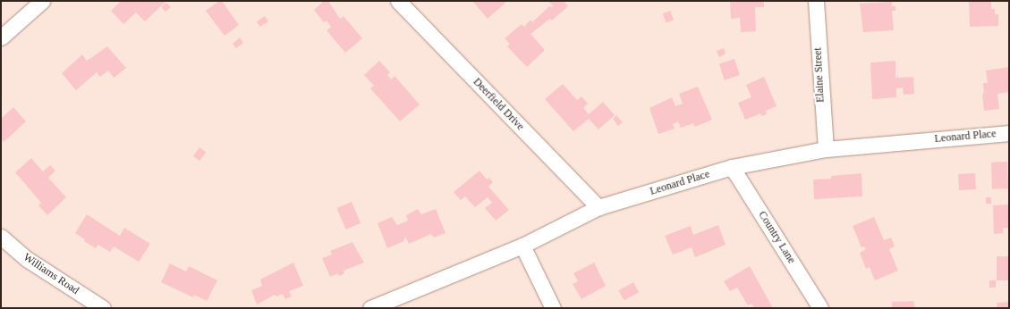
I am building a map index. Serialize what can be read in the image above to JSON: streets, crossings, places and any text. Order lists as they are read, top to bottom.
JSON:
{
  "streets": {
    "street": [
      "Elaine Street",
      "Deerfield Drive",
      "Leonard Place",
      "Country Lane",
      "Williams Road"
    ]
  },
  "crossings": [
    ["Elaine Street", "Leonard Place"],
    ["Deerfield Drive", "Leonard Place"],
    ["Leonard Place", "Country Lane"]
  ]
}
